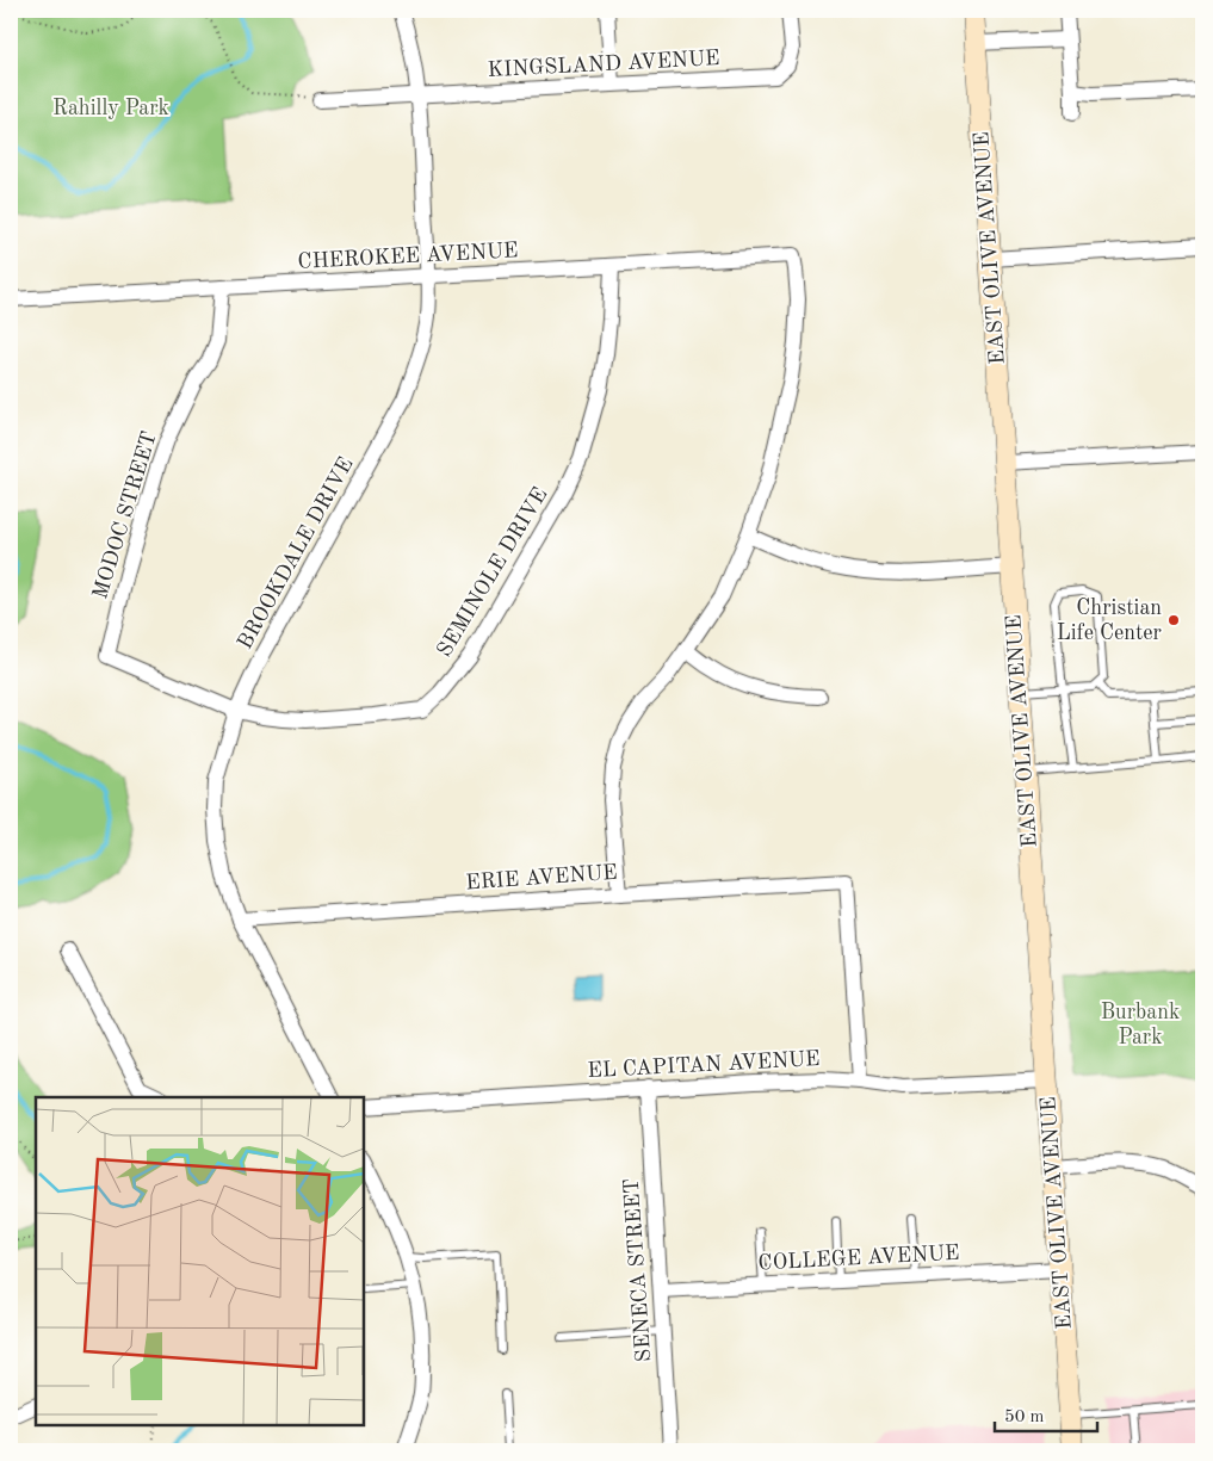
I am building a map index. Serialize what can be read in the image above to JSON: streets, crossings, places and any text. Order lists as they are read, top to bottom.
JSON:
{
  "streets": {
    "main road": ["EAST OLIVE AVENUE"],
    "street": [
      "KINGSLAND AVENUE",
      "CHEROKEE AVENUE",
      "MODOC STREET",
      "BROOKDALE DRIVE",
      "SEMINOLE DRIVE",
      "ERIE AVENUE",
      "EL CAPITAN AVENUE",
      "COLLEGE AVENUE",
      "SENECA STREET"
    ]
  },
  "crossings": [
    ["KINGSLAND AVENUE", "BROOKDALE DRIVE"],
    ["EAST OLIVE AVENUE", "EL CAPITAN AVENUE"],
    ["EAST OLIVE AVENUE", "COLLEGE AVENUE"],
    ["CHEROKEE AVENUE", "MODOC STREET"],
    ["CHEROKEE AVENUE", "BROOKDALE DRIVE"],
    ["CHEROKEE AVENUE", "SEMINOLE DRIVE"],
    ["MODOC STREET", "SEMINOLE DRIVE"],
    ["BROOKDALE DRIVE", "SEMINOLE DRIVE"],
    ["BROOKDALE DRIVE", "ERIE AVENUE"],
    ["ERIE AVENUE", "EL CAPITAN AVENUE"],
    ["EL CAPITAN AVENUE", "SENECA STREET"],
    ["COLLEGE AVENUE", "SENECA STREET"]
  ],
  "parks": ["Rahilly Park", "Burbank Park"],
  "places": ["Christian Life Center"],
  "scale_bar": "50 m"
}
